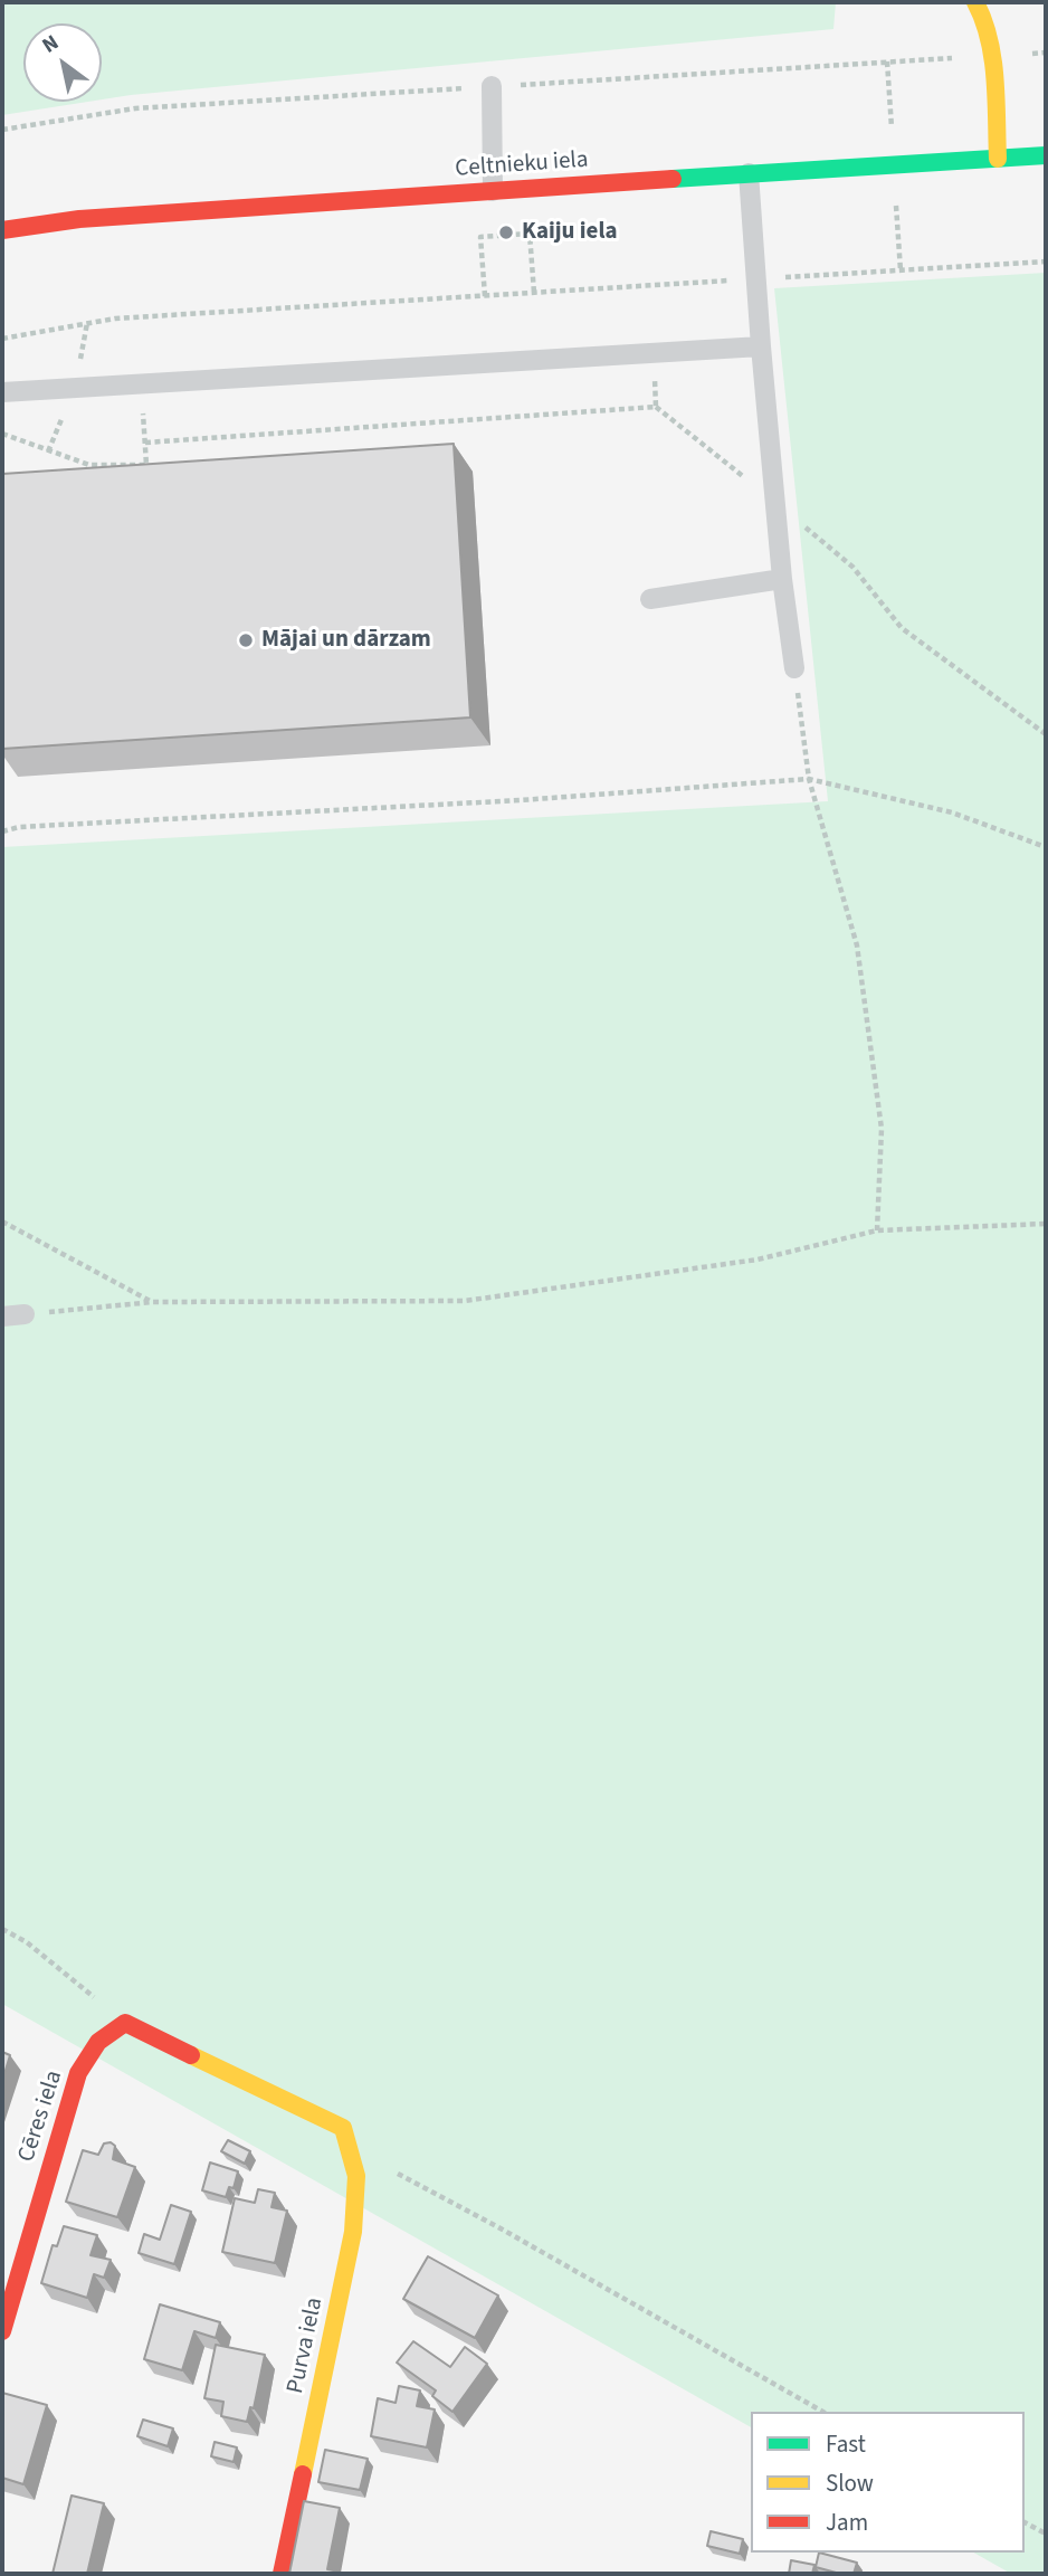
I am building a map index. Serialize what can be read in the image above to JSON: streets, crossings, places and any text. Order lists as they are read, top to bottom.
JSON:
{
  "streets": {
    "street": ["Celtnieku iela", "Cēres iela", "Purva iela"]
  },
  "crossings": [
    ["Cēres iela", "Purva iela"]
  ],
  "places": ["Kaiju iela", "Mājai un dārzam"],
  "legend": ["Fast", "Slow", "Jam"],
  "north": "top left"
}
